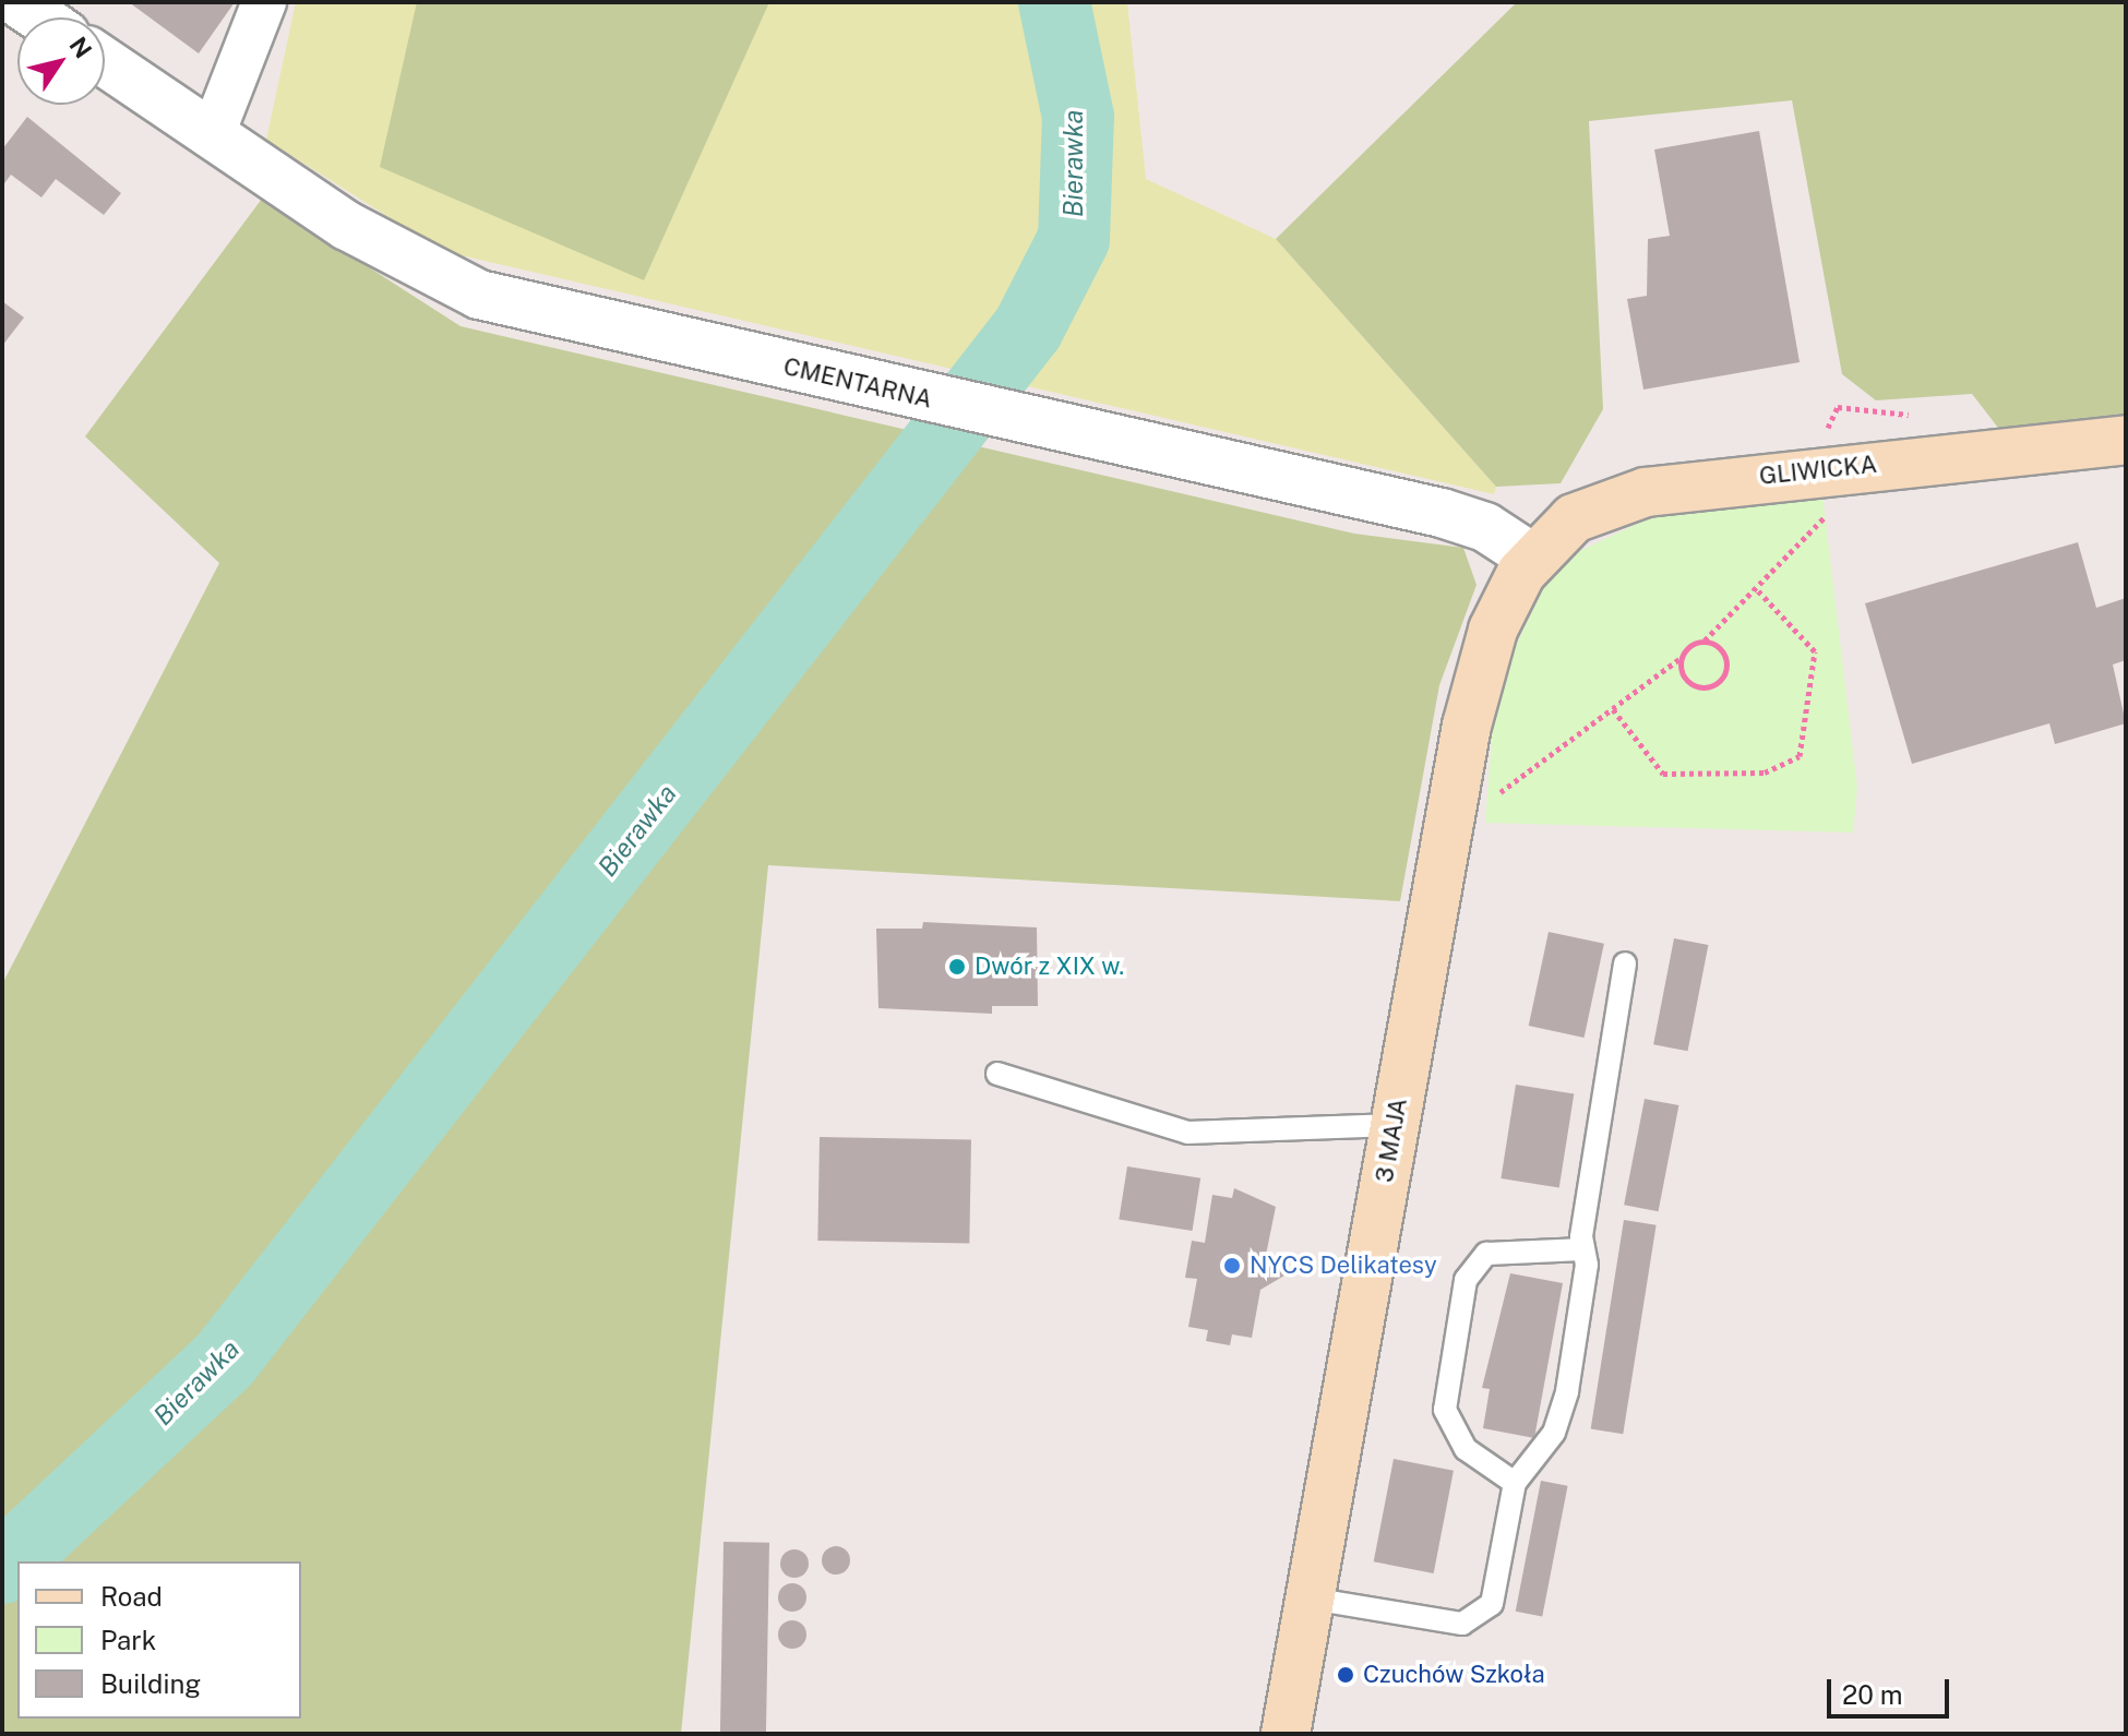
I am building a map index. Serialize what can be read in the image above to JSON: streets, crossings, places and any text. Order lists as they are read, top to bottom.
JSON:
{
  "streets": {
    "main road": ["GLIWICKA", "3 MAJA"],
    "street": ["CMENTARNA"]
  },
  "crossings": [
    ["CMENTARNA", "GLIWICKA"],
    ["CMENTARNA", "3 MAJA"],
    ["GLIWICKA", "3 MAJA"]
  ],
  "water": ["Bierawka"],
  "places": ["Dwór z XIX w.", "NYCS Delikatesy", "Czuchów Szkoła"],
  "legend": ["Road", "Park", "Building"],
  "scale_bar": "20 m",
  "north": "top right"
}
